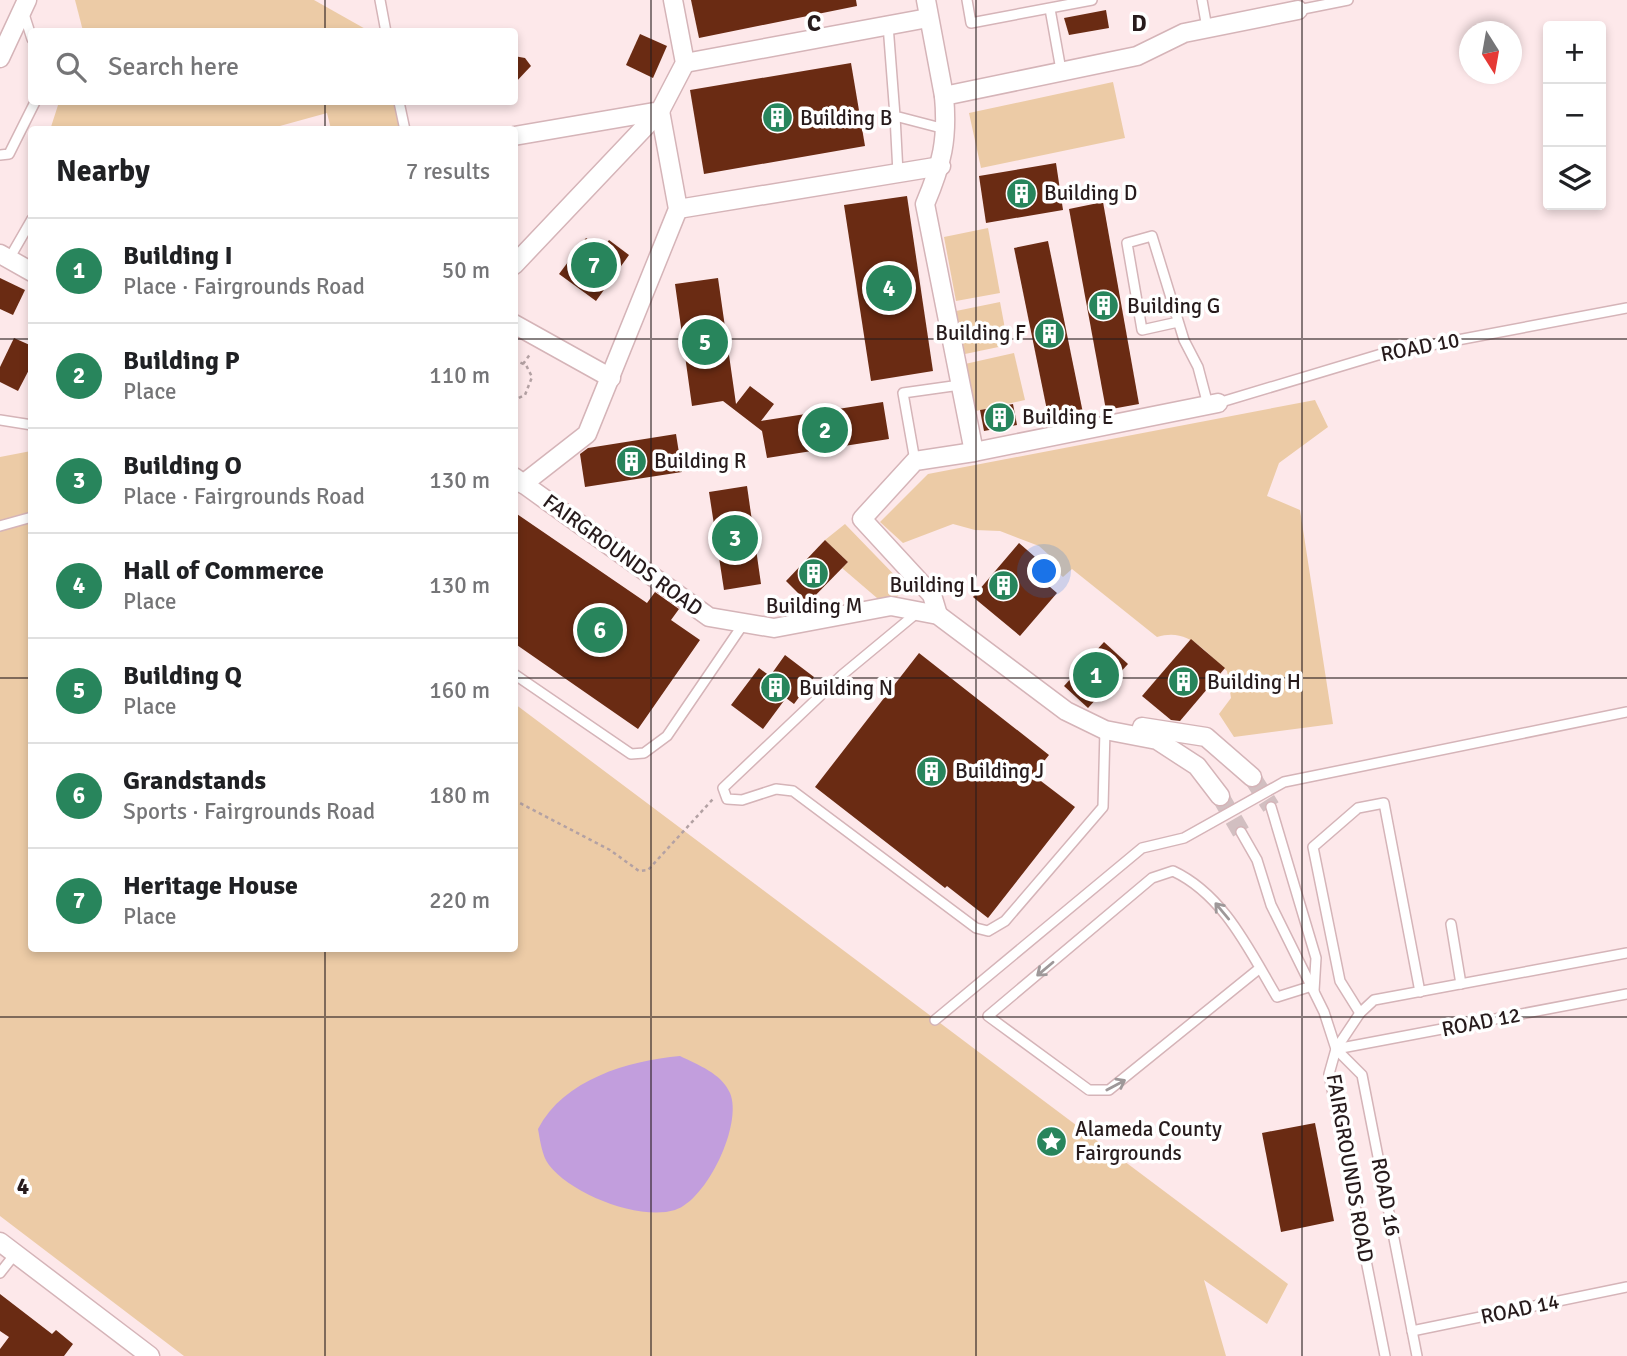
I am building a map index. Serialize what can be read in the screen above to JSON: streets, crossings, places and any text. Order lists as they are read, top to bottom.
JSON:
{
  "streets": {
    "street": ["FAIRGROUNDS ROAD"],
    "lane": [
      "ROAD 10",
      "ROAD 12",
      "ROAD 16",
      "ROAD 14"
    ]
  },
  "crossings": [
    ["FAIRGROUNDS ROAD", "ROAD 12"],
    ["FAIRGROUNDS ROAD", "ROAD 16"],
    ["ROAD 12", "ROAD 16"],
    ["ROAD 16", "ROAD 14"]
  ],
  "places": {
    "building": [
      "Building B",
      "Building D",
      "Building G",
      "Building F",
      "Building E",
      "Building R",
      "Building M",
      "Building L",
      "Building H",
      "Building N",
      "Building J"
    ],
    "place": ["Alameda County Fairgrounds"]
  },
  "north": "bottom",
  "page": {
    "map_buttons": ["+", "−"],
    "search": "Search here",
    "heading": ["Nearby", "7 results"],
    "list": [
      {
        "mark": "1",
        "name": "Building I",
        "note": "Place · Fairgrounds Road",
        "value": "50 m"
      },
      {
        "mark": "2",
        "name": "Building P",
        "note": "Place",
        "value": "110 m"
      },
      {
        "mark": "3",
        "name": "Building O",
        "note": "Place · Fairgrounds Road",
        "value": "130 m"
      },
      {
        "mark": "4",
        "name": "Hall of Commerce",
        "note": "Place",
        "value": "130 m"
      },
      {
        "mark": "5",
        "name": "Building Q",
        "note": "Place",
        "value": "160 m"
      },
      {
        "mark": "6",
        "name": "Grandstands",
        "note": "Sports · Fairgrounds Road",
        "value": "180 m"
      },
      {
        "mark": "7",
        "name": "Heritage House",
        "note": "Place",
        "value": "220 m"
      }
    ],
    "pins": [
      "7",
      "4",
      "5",
      "2",
      "3",
      "6",
      "1"
    ]
  },
  "grid": {
    "columns": ["C", "D"],
    "rows": ["4"]
  }
}
